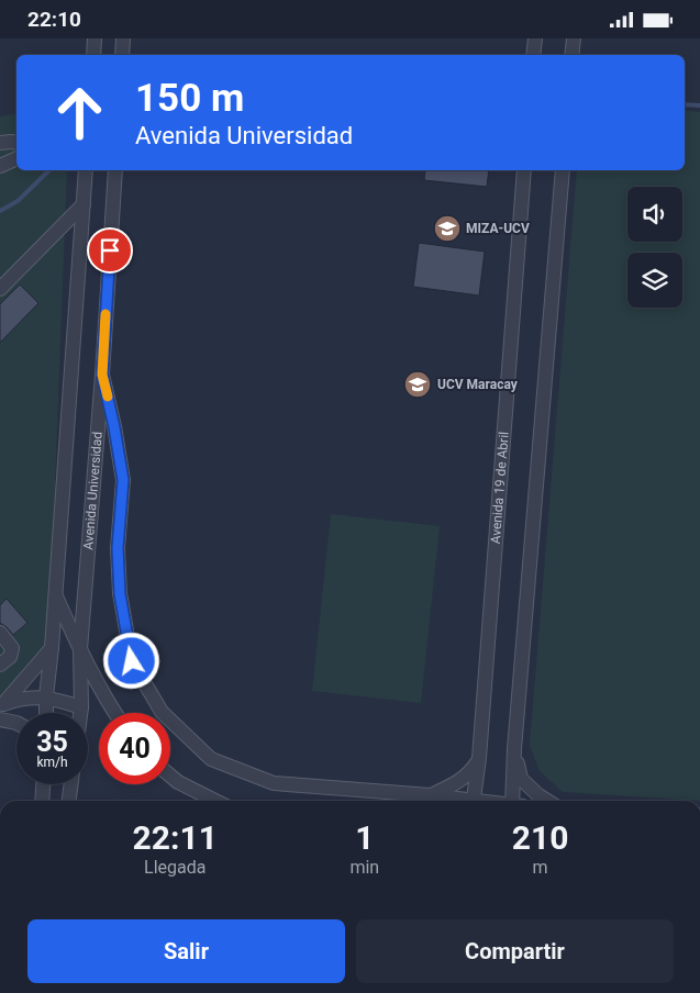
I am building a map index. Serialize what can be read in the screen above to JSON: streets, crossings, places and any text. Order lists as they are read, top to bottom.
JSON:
{
  "streets": {
    "street": ["Avenida 19 de Abril", "Avenida Universidad"]
  },
  "places": {
    "school or university": ["MIZA-UCV", "UCV Maracay"]
  },
  "page": {
    "status": "22:10",
    "turn": ["150 m", "Avenida Universidad"],
    "speed": "35 km/h",
    "limit": "40",
    "eta": [
      "22:11",
      "Llegada",
      "1",
      "min",
      "210",
      "m"
    ],
    "buttons": ["Salir", "Compartir"]
  }
}
